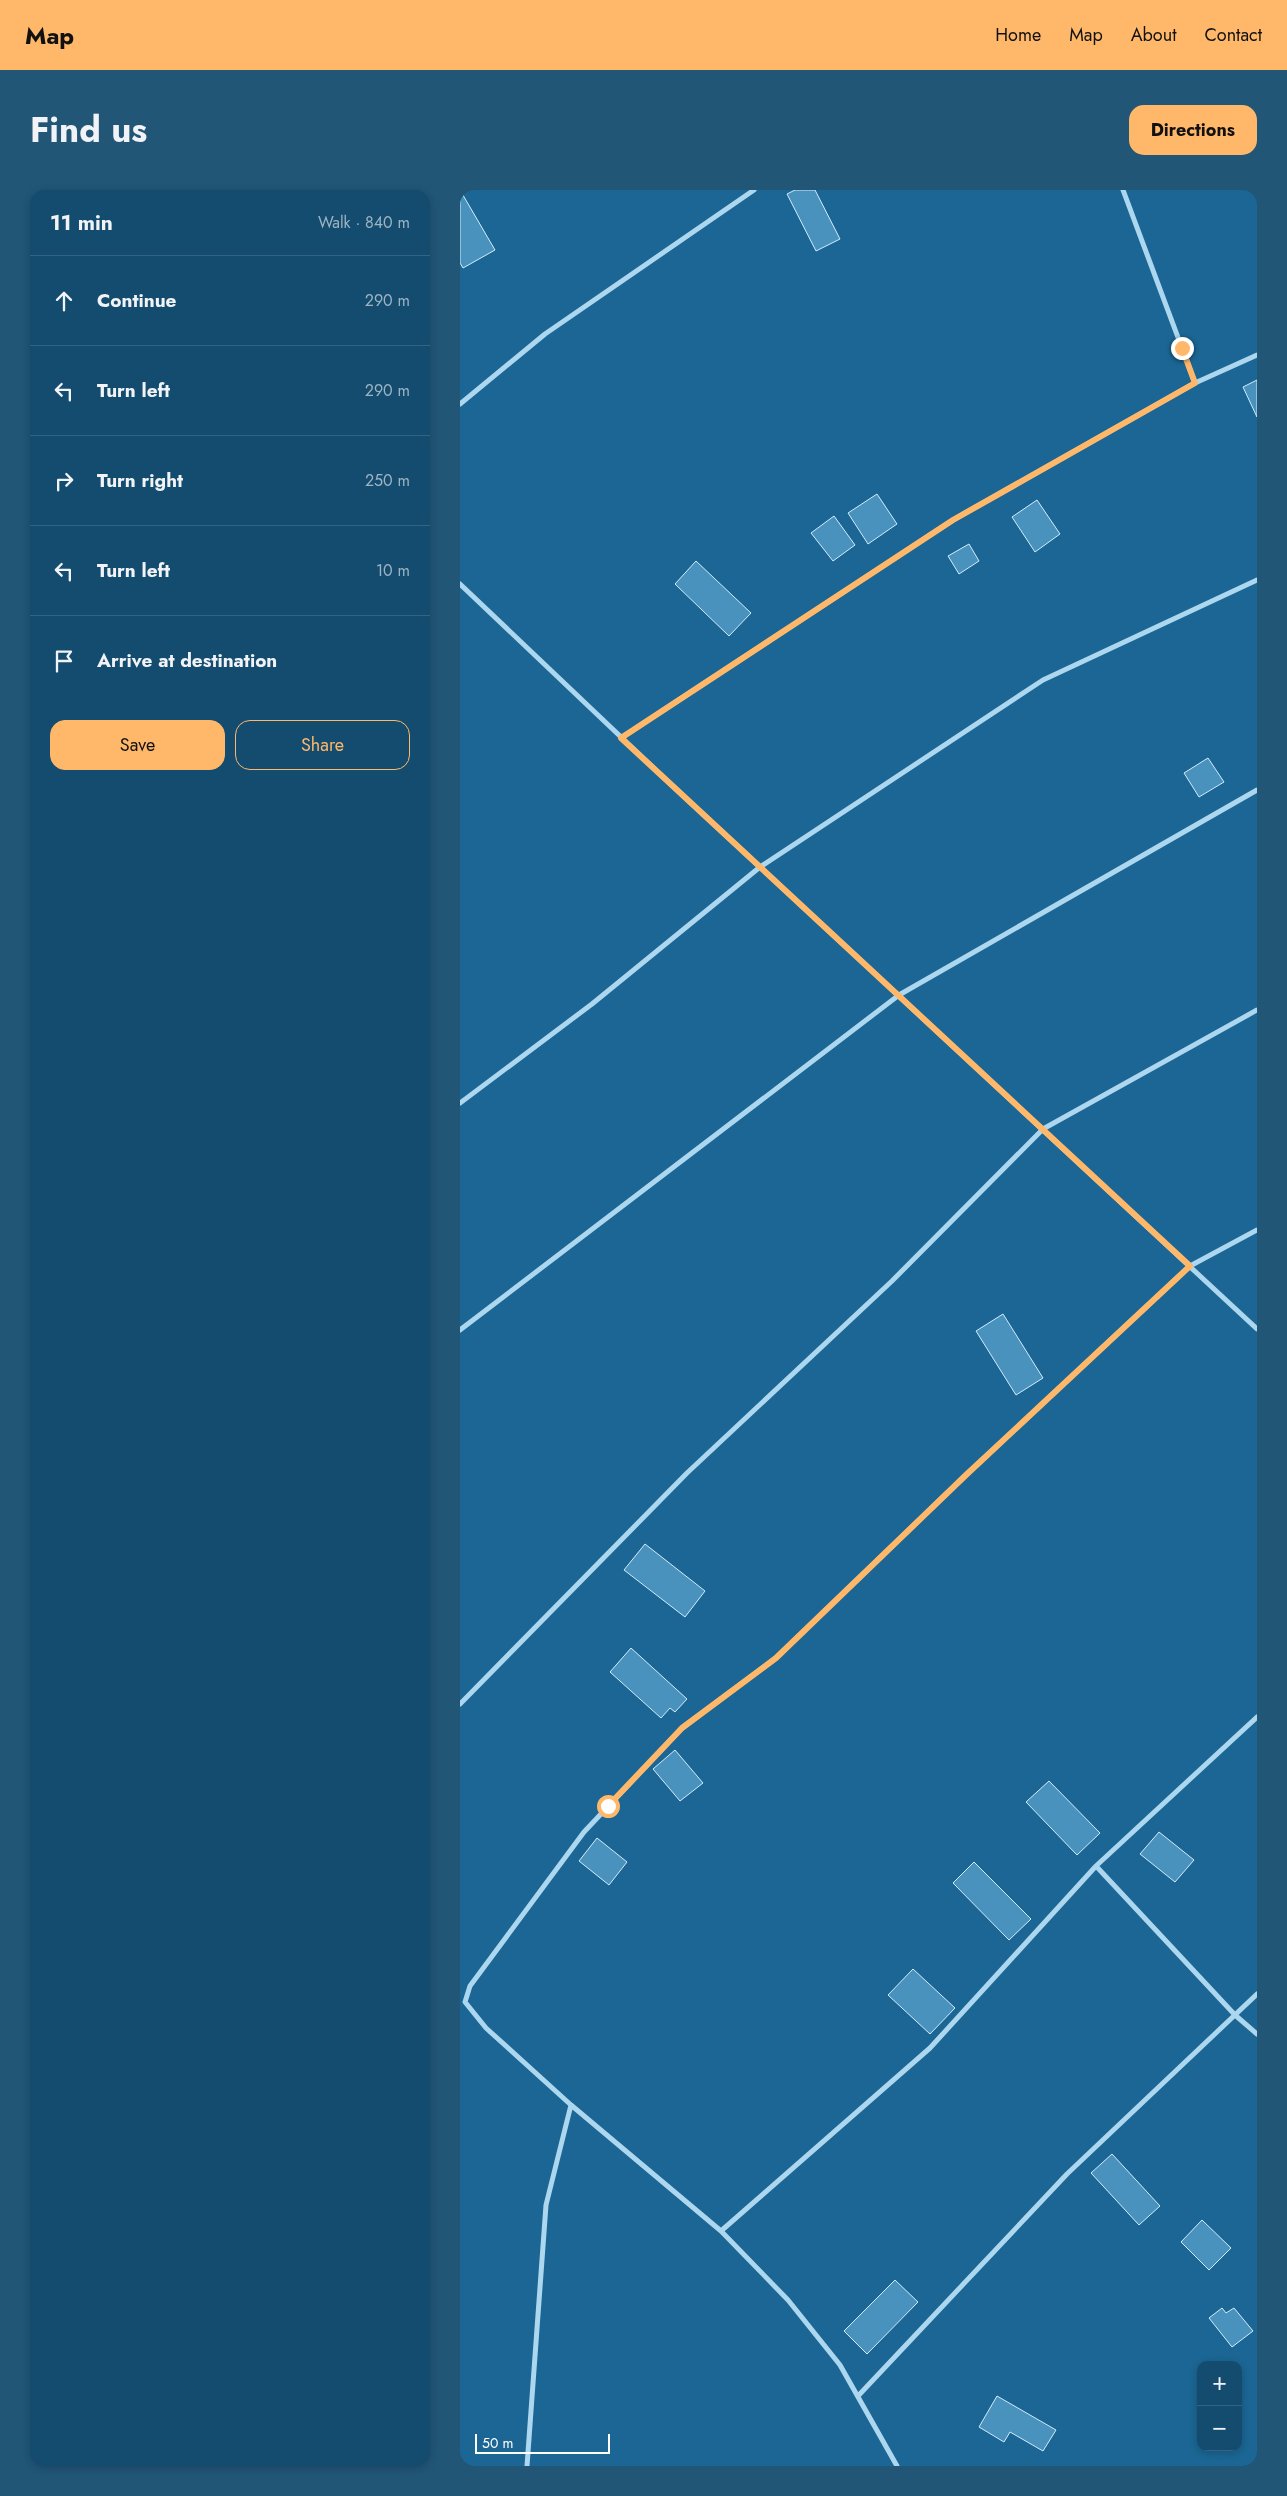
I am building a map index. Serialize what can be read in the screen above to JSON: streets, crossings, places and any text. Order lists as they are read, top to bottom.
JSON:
{
  "scale_bar": "50 m",
  "page": {
    "header": "Map",
    "nav": [
      "Home",
      "Map",
      "About",
      "Contact"
    ],
    "title": "Find us",
    "buttons": [
      "Directions",
      ["Save", "Share"]
    ],
    "heading": ["11 min", "Walk · 840 m"],
    "list": [
      ["Continue", "290 m"],
      ["Turn left", "290 m"],
      ["Turn right", "250 m"],
      ["Turn left", "10 m"],
      "Arrive at destination"
    ],
    "map_buttons": ["+", "−"],
    "scale": "50 m"
  }
}
